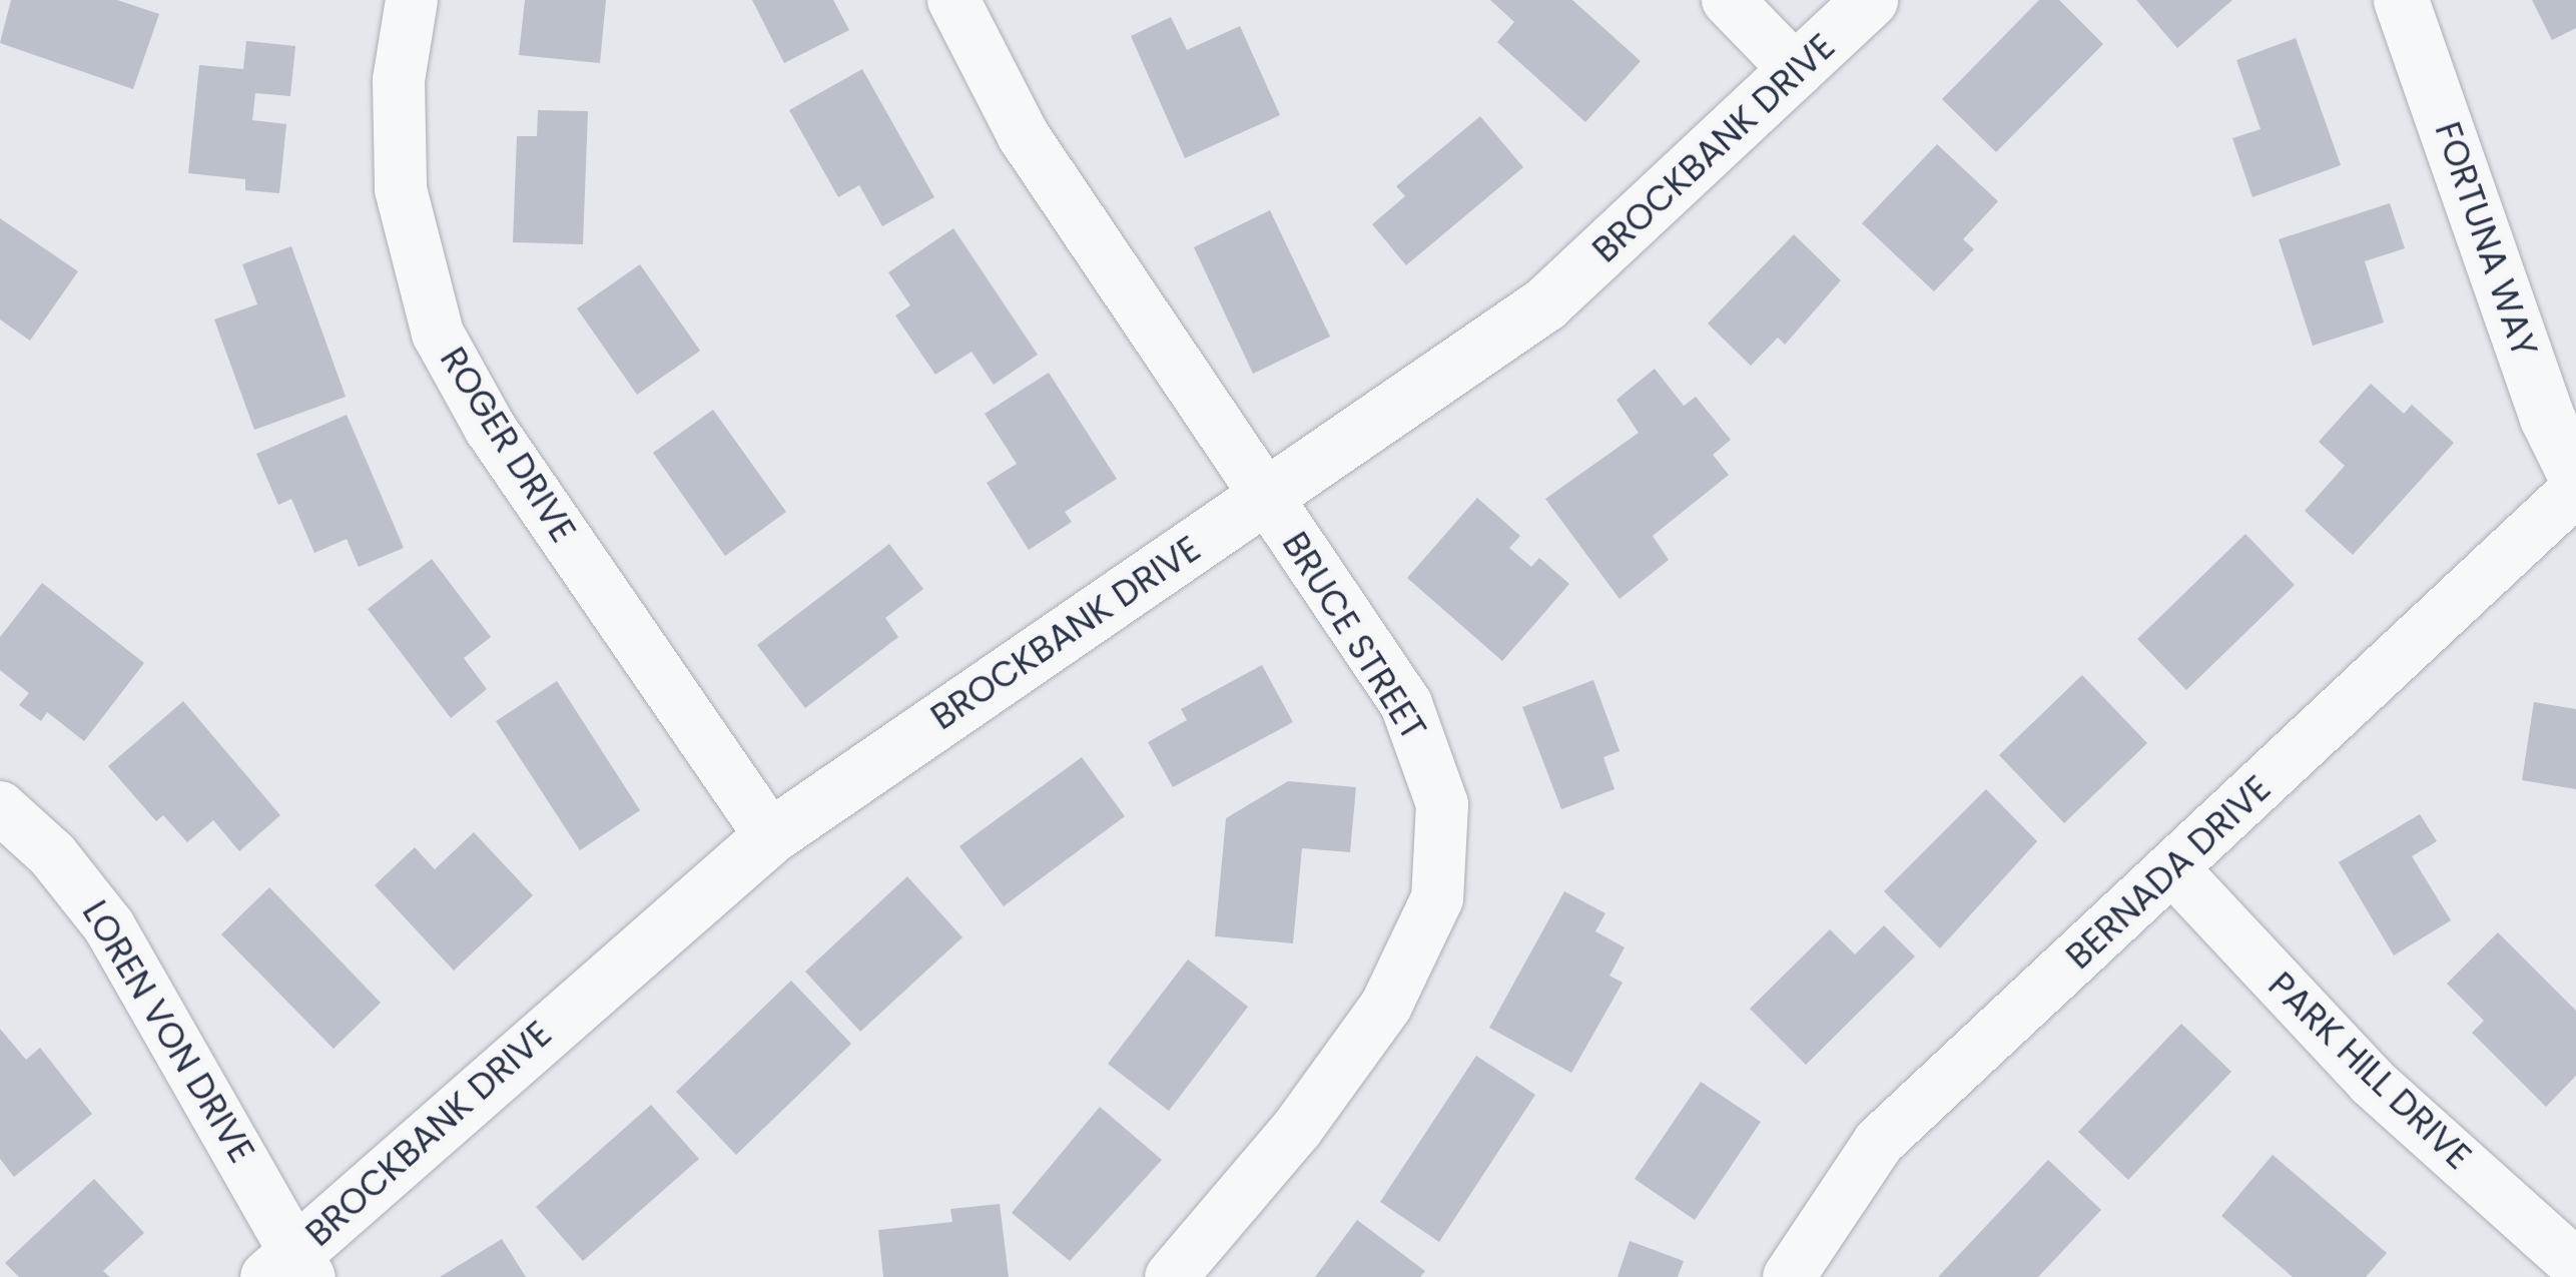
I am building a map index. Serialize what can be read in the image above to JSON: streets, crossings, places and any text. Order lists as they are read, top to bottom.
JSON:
{
  "streets": {
    "street": [
      "BROCKBANK DRIVE",
      "FORTUNA WAY",
      "ROGER DRIVE",
      "BRUCE STREET",
      "BERNADA DRIVE",
      "LOREN VON DRIVE",
      "PARK HILL DRIVE"
    ]
  },
  "crossings": [
    ["BROCKBANK DRIVE", "ROGER DRIVE"],
    ["BROCKBANK DRIVE", "BRUCE STREET"],
    ["BROCKBANK DRIVE", "LOREN VON DRIVE"],
    ["BERNADA DRIVE", "PARK HILL DRIVE"]
  ]
}
